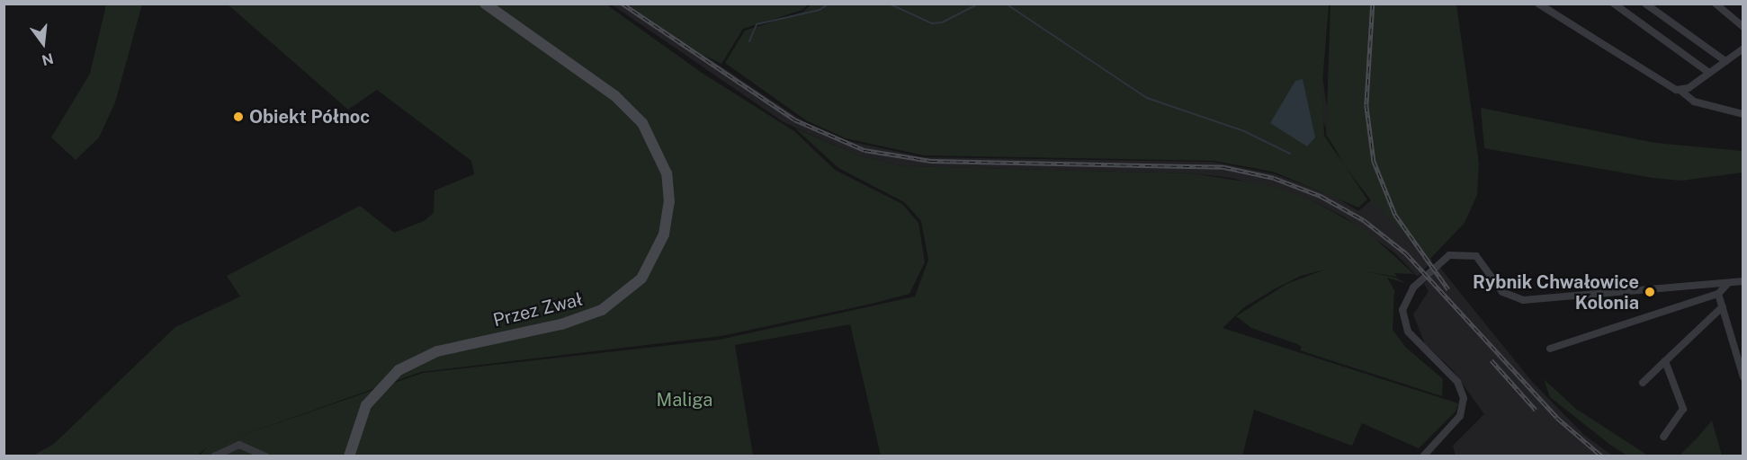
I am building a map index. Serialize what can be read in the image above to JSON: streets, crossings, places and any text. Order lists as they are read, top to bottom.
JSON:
{
  "streets": {
    "street": ["Przez Zwał"]
  },
  "parks": ["Maliga"],
  "places": ["Obiekt Północ", "Rybnik Chwałowice Kolonia"],
  "north": "bottom"
}
